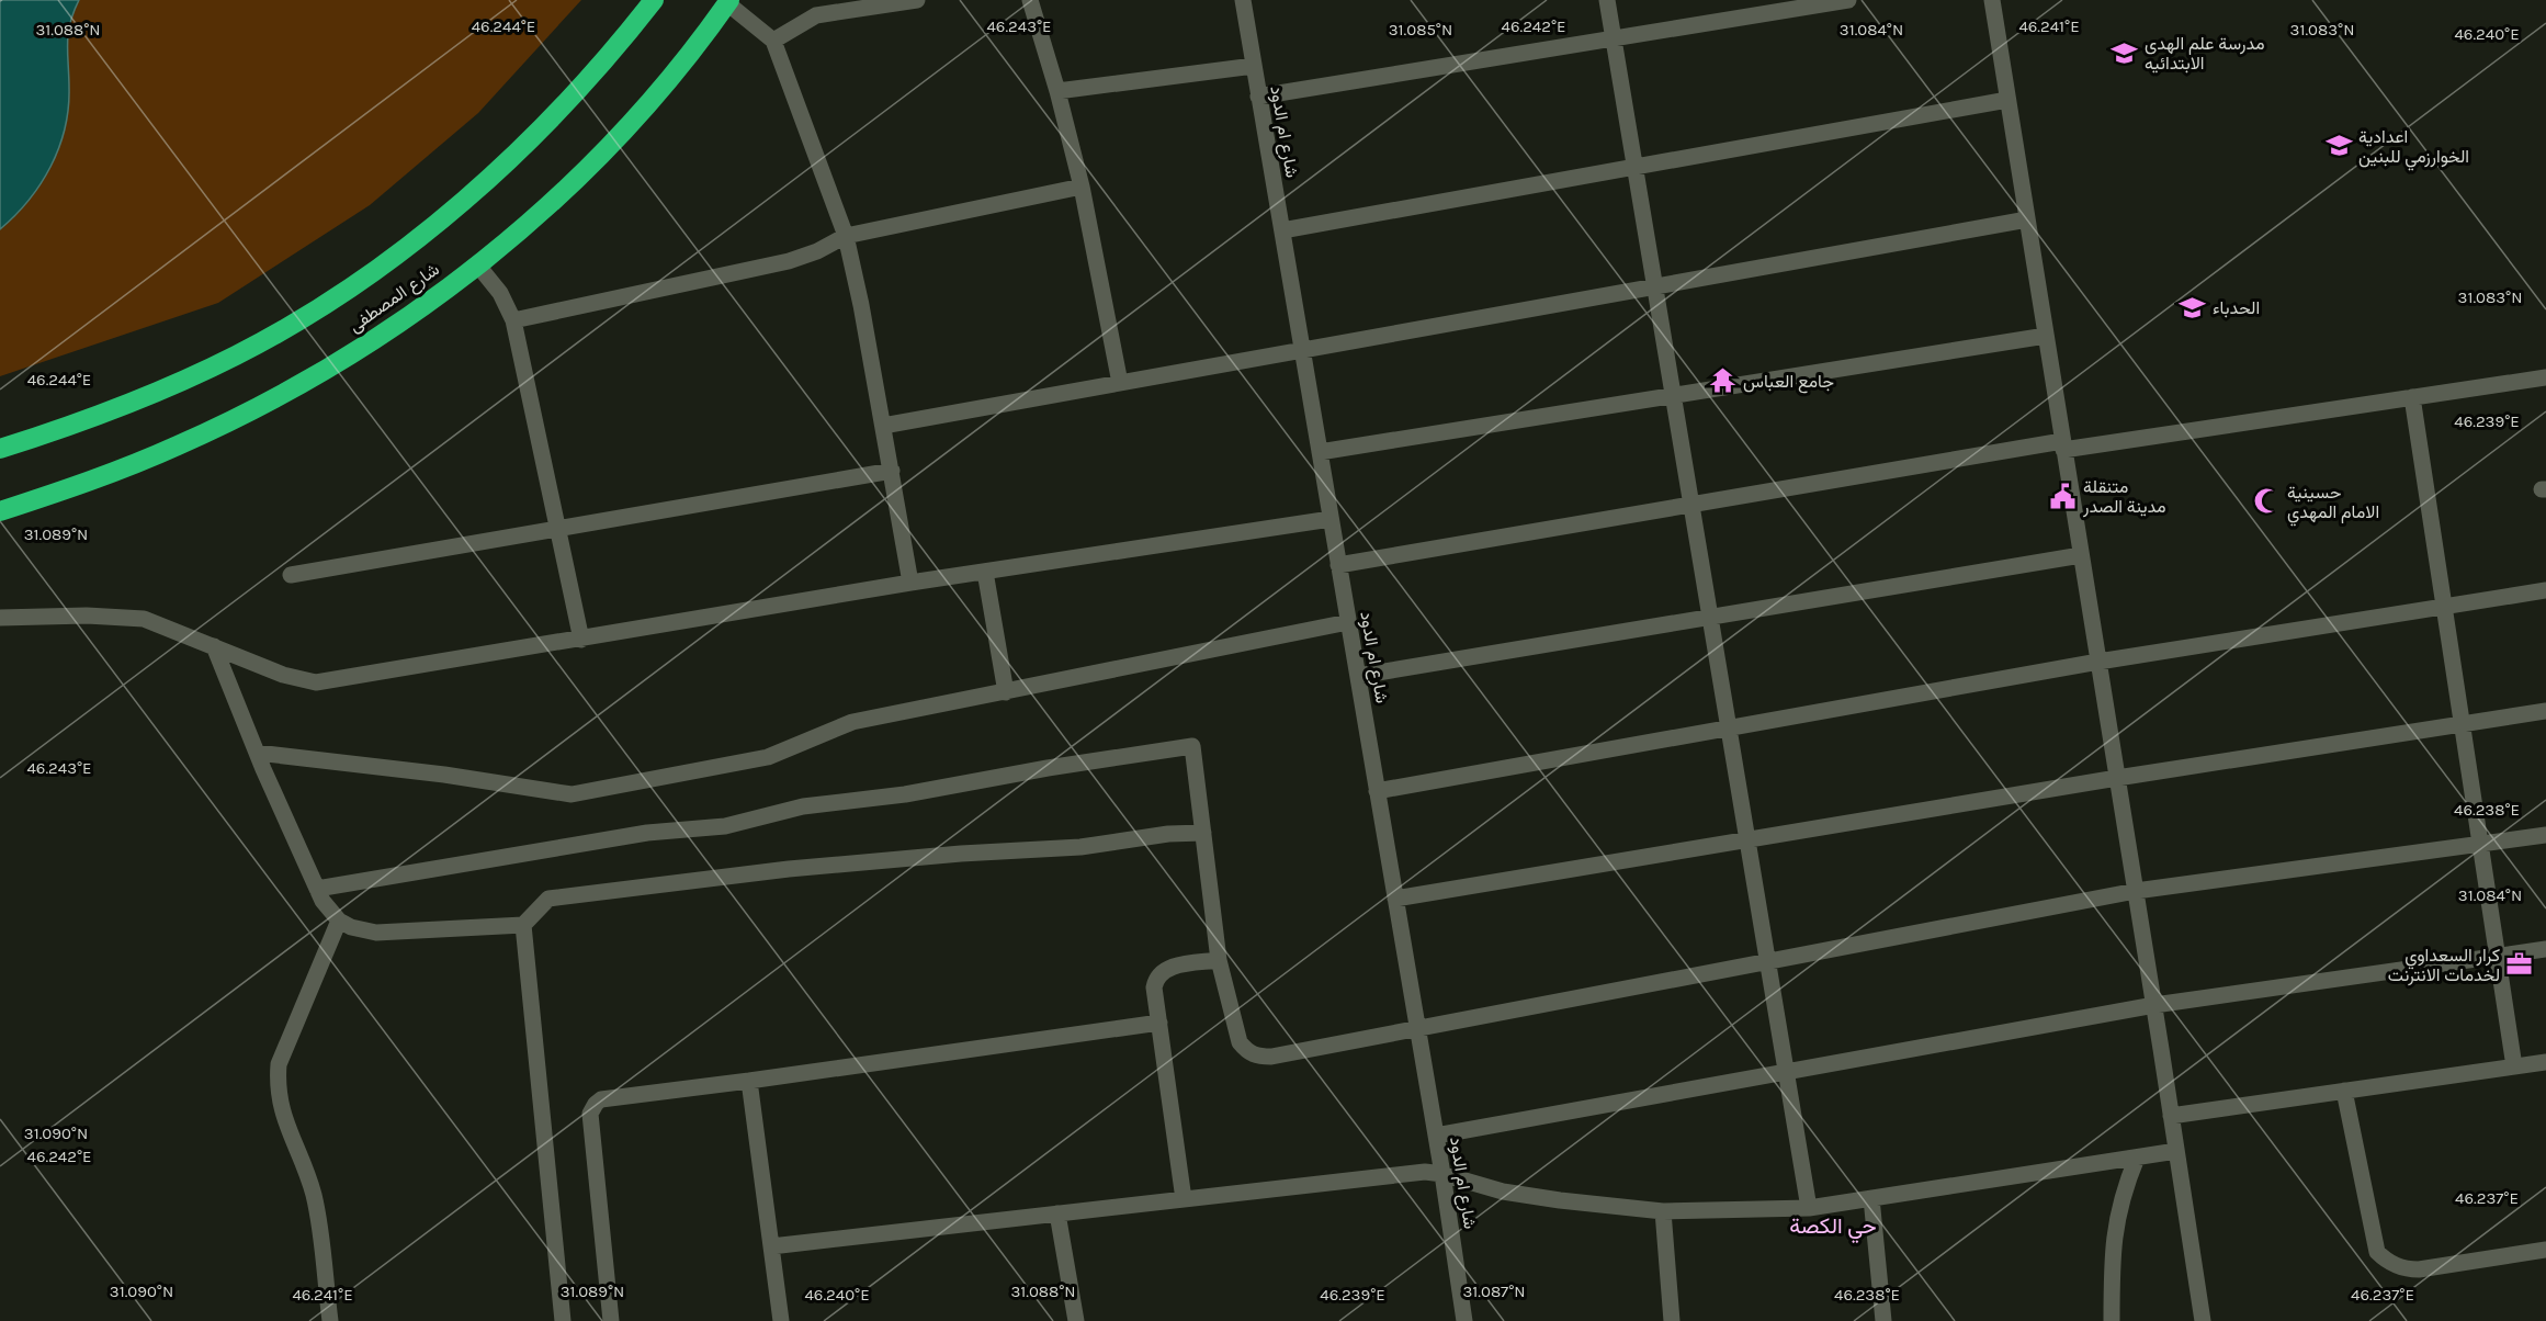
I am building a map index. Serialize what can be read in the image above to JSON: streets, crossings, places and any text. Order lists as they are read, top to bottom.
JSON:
{
  "streets": {
    "highway": ["شارع المصطفى"],
    "street": ["شارع ام الدود"]
  },
  "districts": ["حي الكصة"],
  "places": {
    "school or university": ["مدرسة علم الهدى الابتدائيه", "اعدادية الخوارزمي للبنين", "الحدباء"],
    "temple": ["جامع العباس"],
    "public building": ["متنقلة مدينة الصدر"],
    "mosque": ["حسينية الامام المهدي"],
    "office": ["كرار السعداوي لخدمات الانترنت"]
  },
  "coordinates": [
    "46.242°E",
    "46.244°E",
    "46.243°E",
    "46.241°E",
    "31.088°N",
    "31.085°N",
    "31.084°N",
    "31.083°N",
    "46.240°E",
    "46.239°E",
    "31.089°N",
    "46.238°E",
    "31.090°N",
    "46.237°E",
    "31.087°N"
  ]
}
